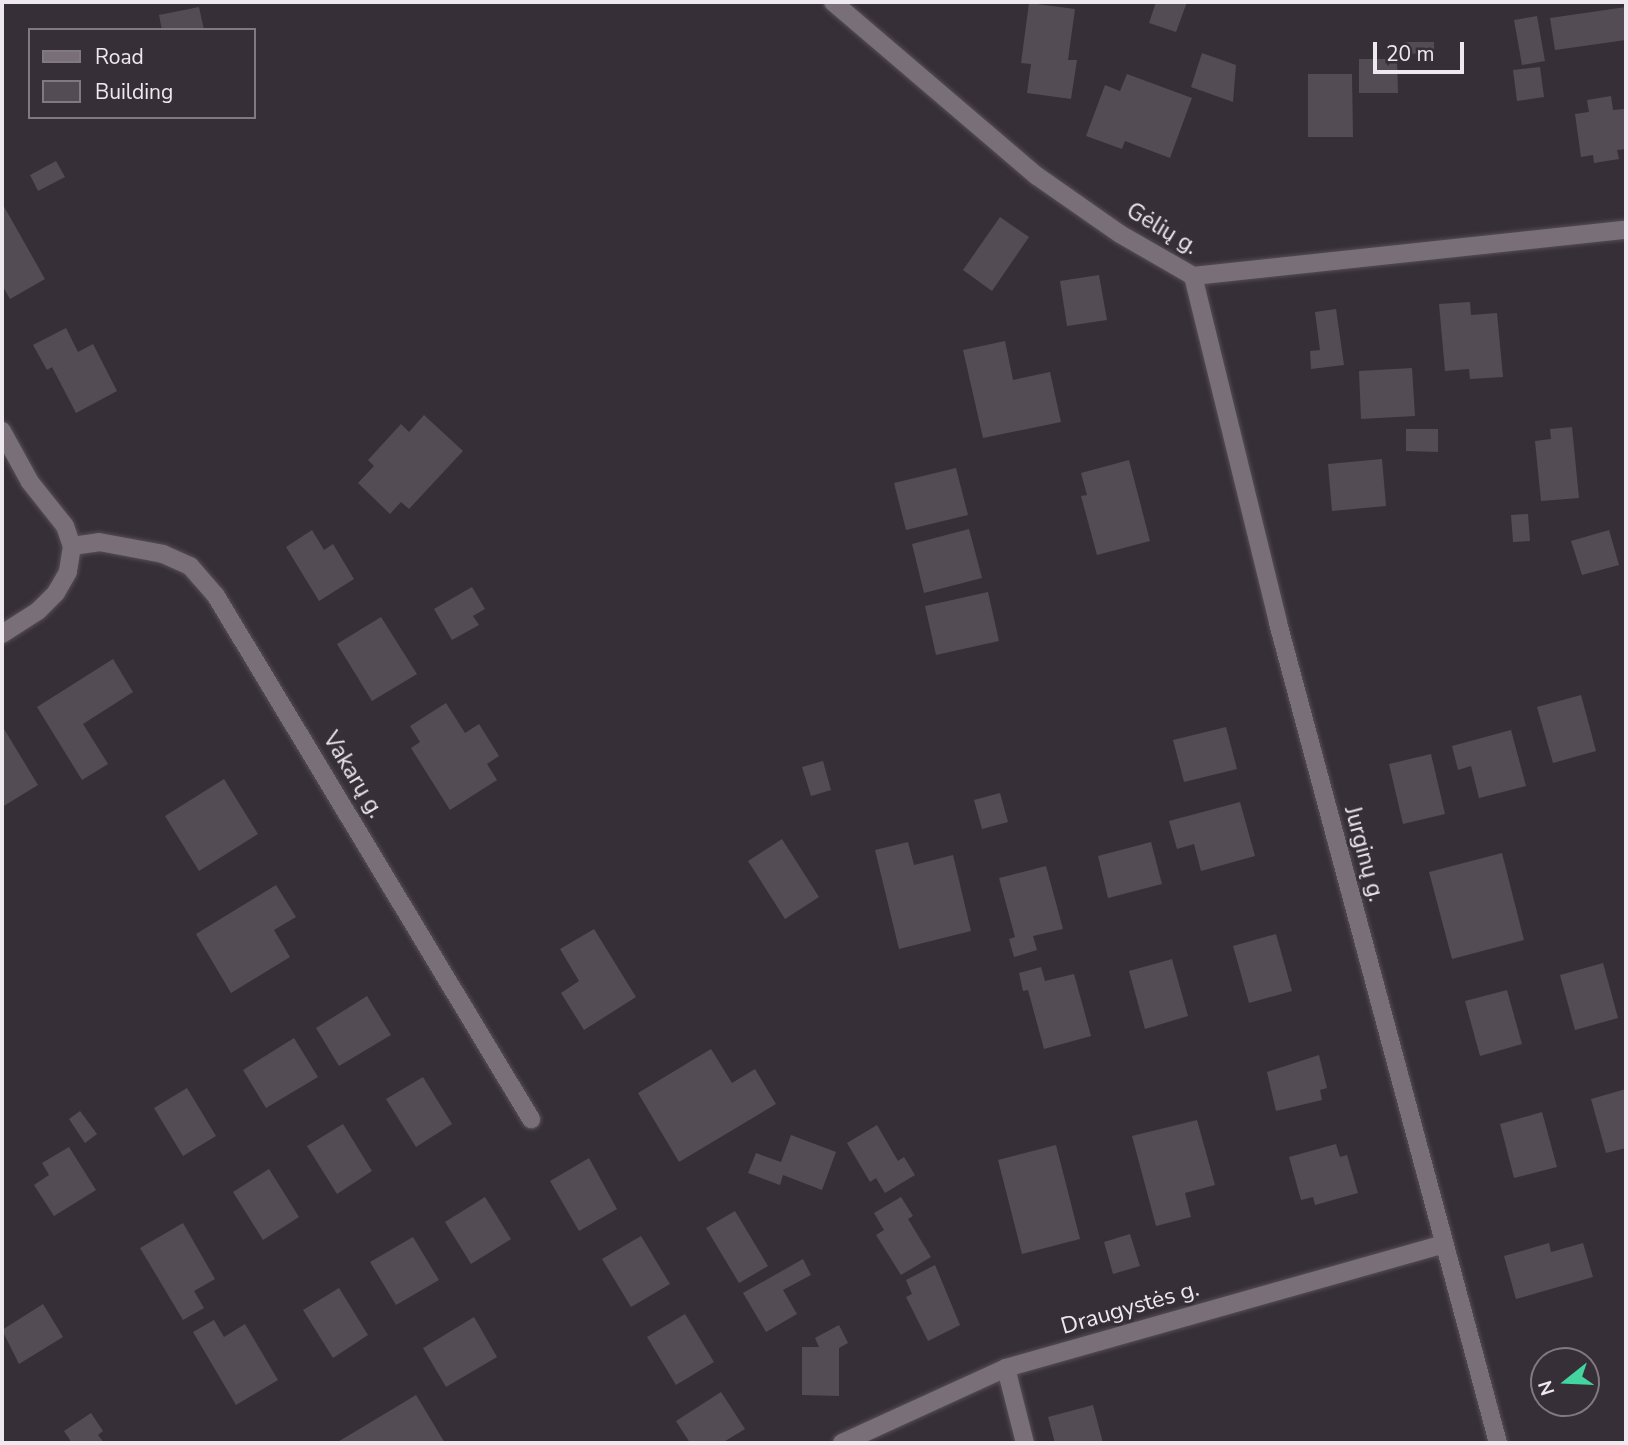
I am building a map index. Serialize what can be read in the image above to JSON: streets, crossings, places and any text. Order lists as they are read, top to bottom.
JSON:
{
  "streets": {
    "street": [
      "Gėlių g.",
      "Vakarų g.",
      "Jurginų g.",
      "Draugystės g."
    ]
  },
  "crossings": [
    ["Gėlių g.", "Jurginų g."],
    ["Jurginų g.", "Draugystės g."]
  ],
  "legend": ["Road", "Building"],
  "scale_bar": "20 m",
  "north": "left"
}
